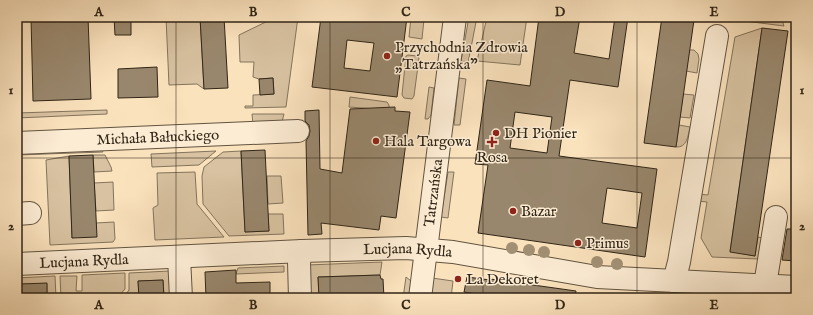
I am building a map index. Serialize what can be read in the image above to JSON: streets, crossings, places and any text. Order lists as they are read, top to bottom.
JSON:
{
  "streets": {
    "street": ["Michała Bałuckiego", "Tatrzańska", "Lucjana Rydla"]
  },
  "crossings": [
    ["Tatrzańska", "Lucjana Rydla"]
  ],
  "places": {
    "other": [
      "Przychodnia Zdrowia „Tatrzańska”",
      "DH Pionier",
      "Hala Targowa",
      "Bazar",
      "Primus",
      "La Dekoret"
    ],
    "health": ["Rosa"]
  },
  "grid": {
    "columns": [
      "A",
      "B",
      "C",
      "D",
      "E"
    ],
    "rows": ["1", "2"]
  }
}
